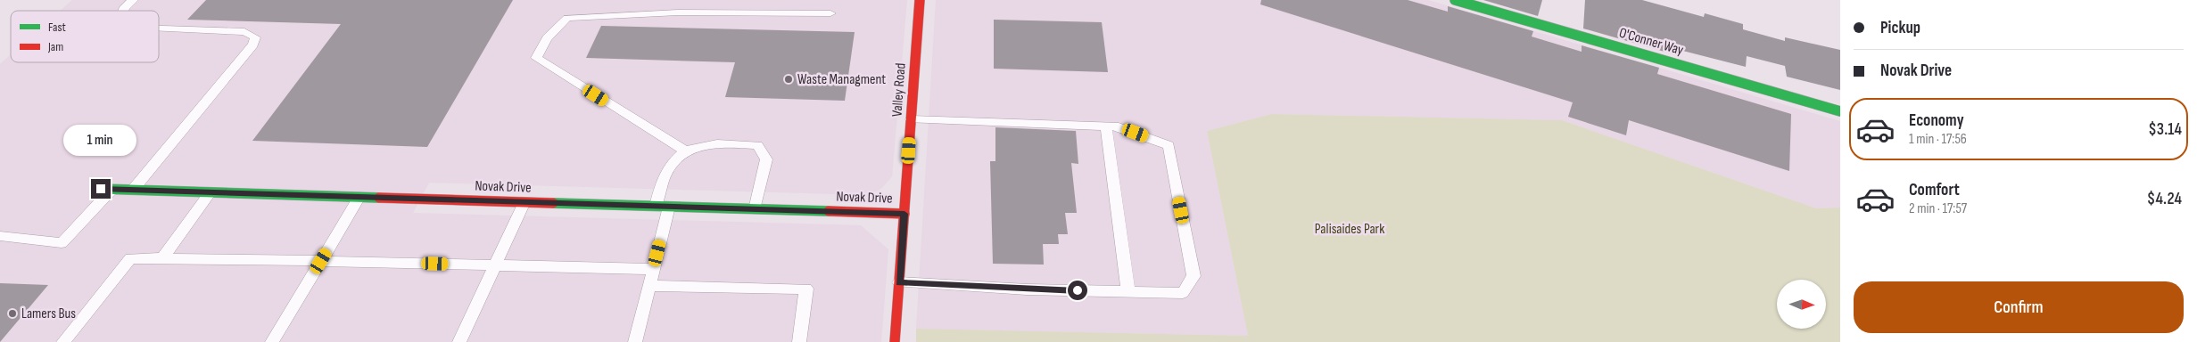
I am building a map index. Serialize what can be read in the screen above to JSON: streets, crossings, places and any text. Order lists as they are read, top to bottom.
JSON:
{
  "streets": {
    "street": ["O'Conner Way", "Valley Road", "Novak Drive"]
  },
  "crossings": [
    ["Valley Road", "Novak Drive"]
  ],
  "parks": ["Palisaides Park"],
  "places": ["Waste Managment", "Lamers Bus"],
  "legend": ["Fast", "Jam"],
  "north": "right",
  "page": {
    "banner": ["Pickup", "Novak Drive"],
    "list": [
      {
        "name": "Economy",
        "note": "1 min · 17:56",
        "value": "$3.14"
      },
      {
        "name": "Comfort",
        "note": "2 min · 17:57",
        "value": "$4.24"
      }
    ],
    "bubble": "1 min",
    "buttons": "Confirm"
  }
}
